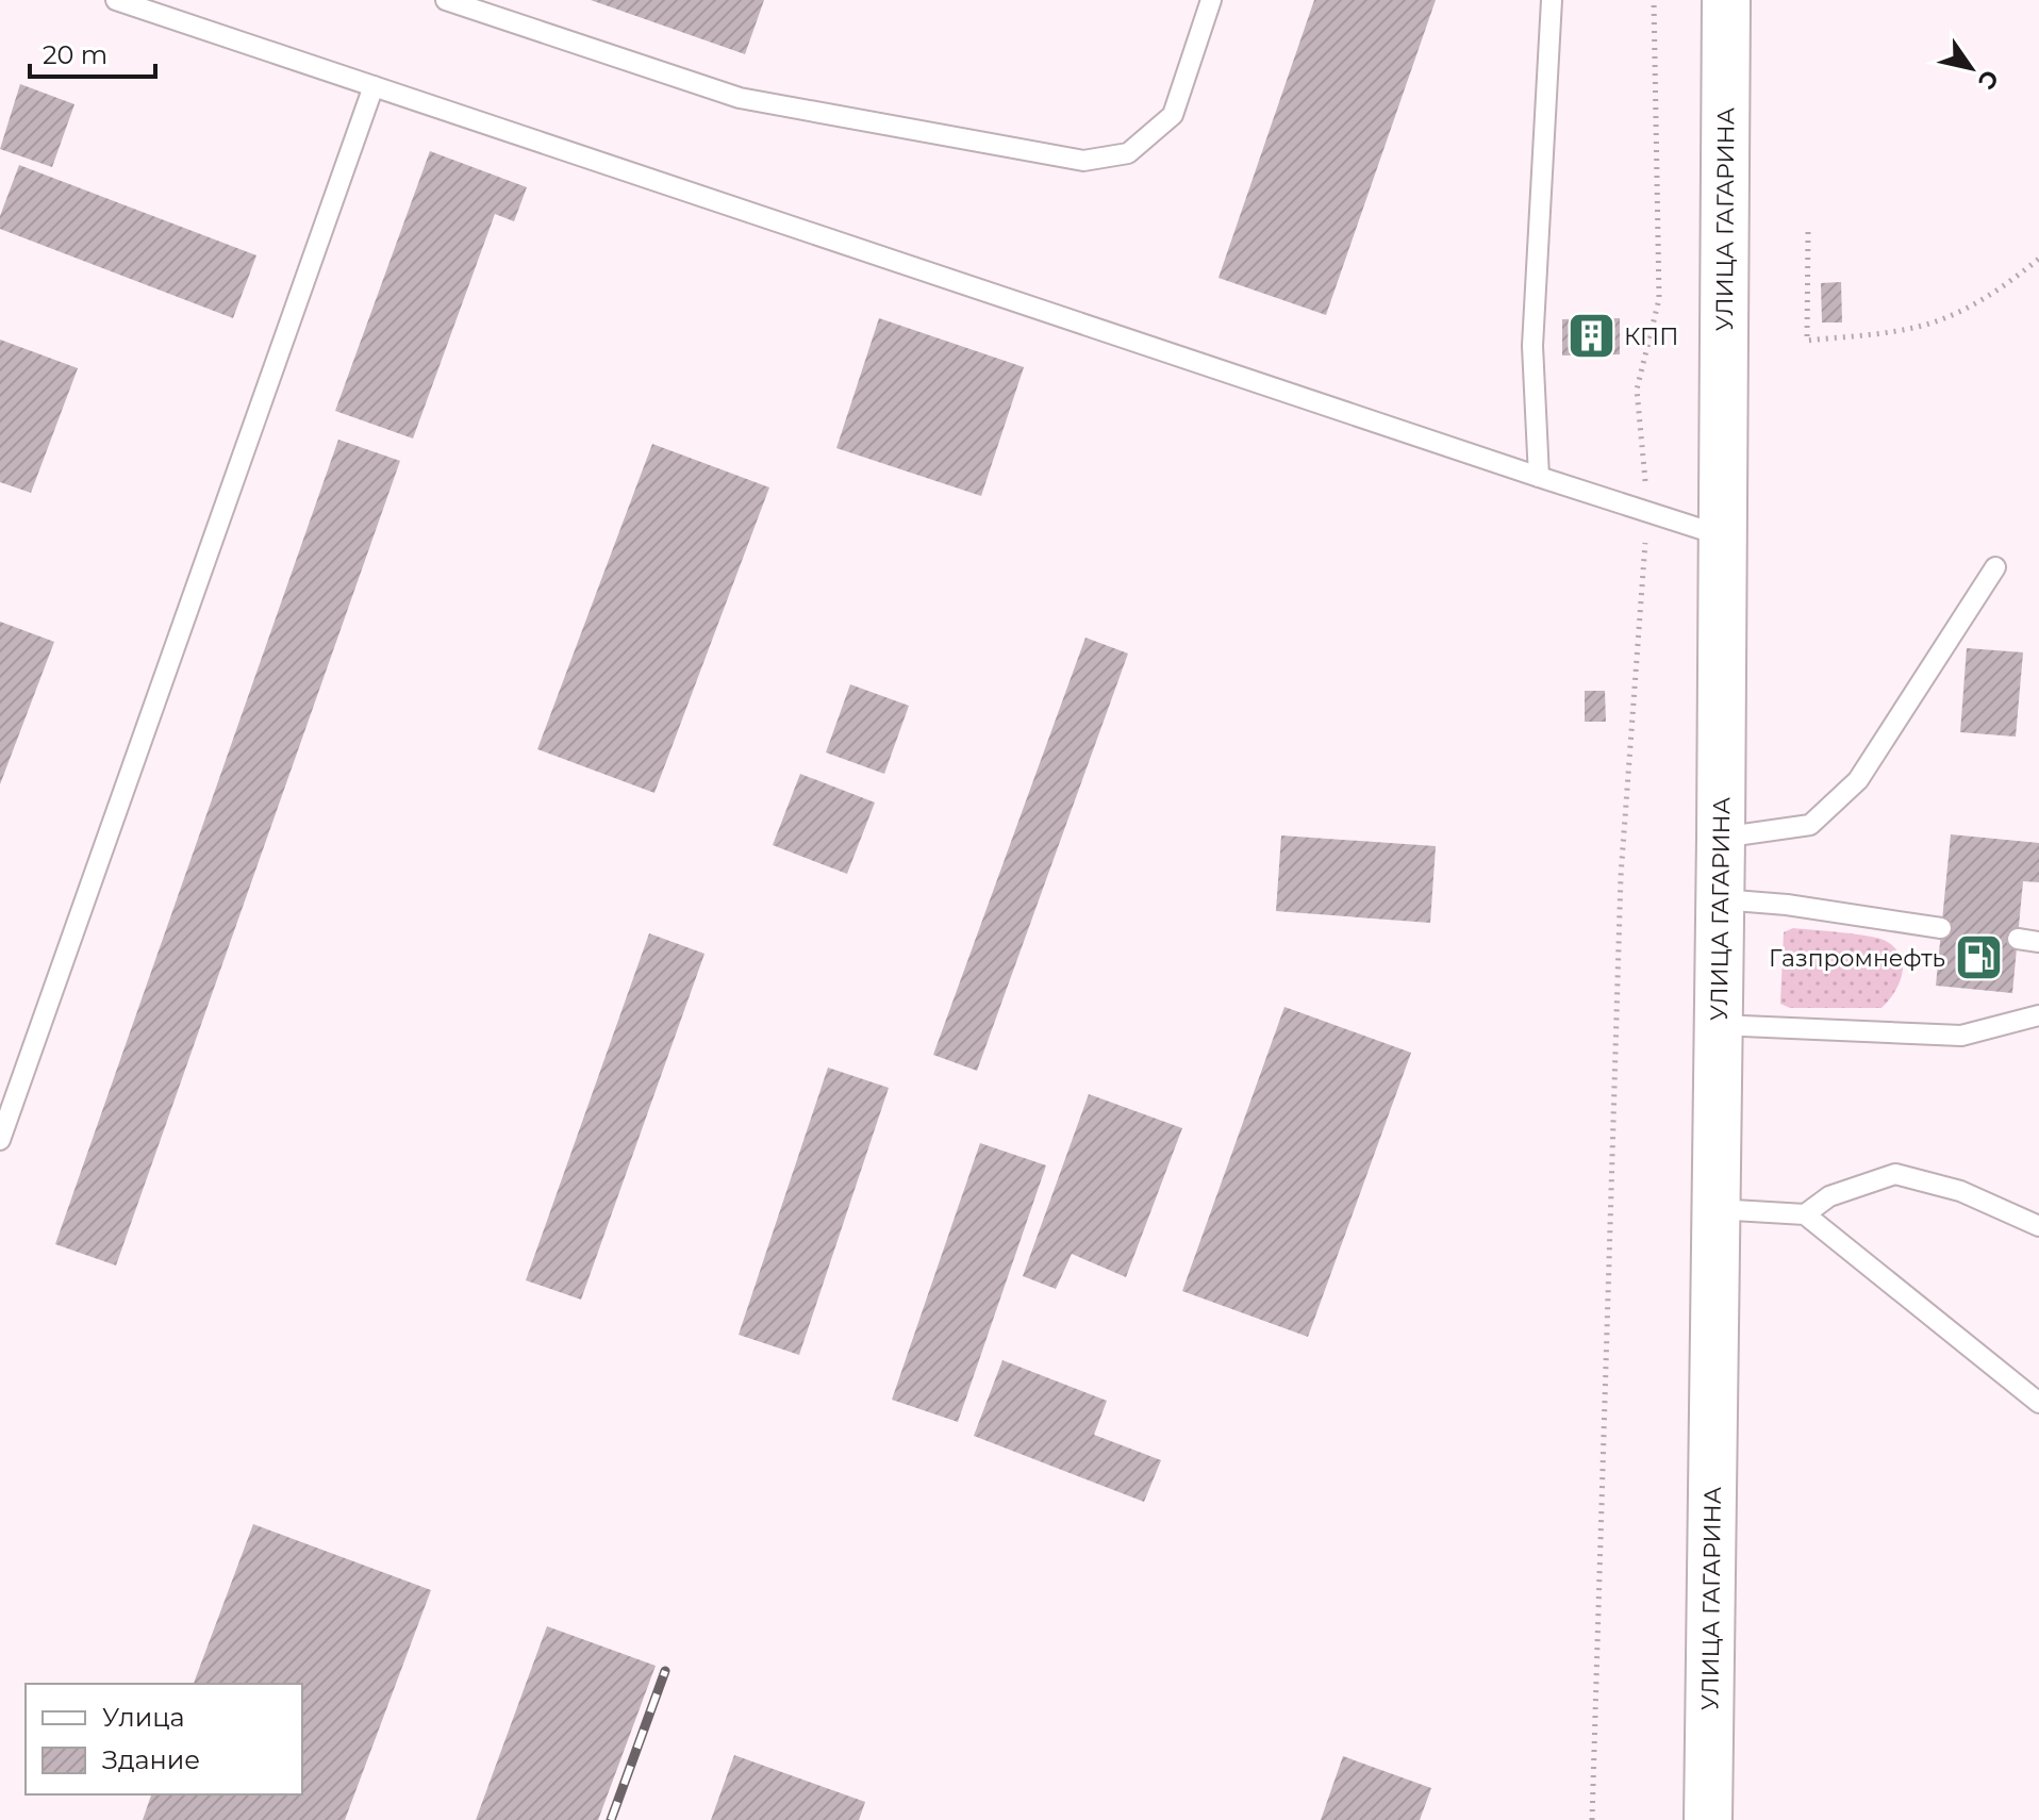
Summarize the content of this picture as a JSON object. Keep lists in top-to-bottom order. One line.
{"streets":{"main road":["УЛИЦА ГАГАРИНА"]},"places":{"building":["КПП"],"fuel station":["Газпромнефть"]},"legend":["Улица","Здание"],"scale_bar":"20 m","north":"bottom right"}
